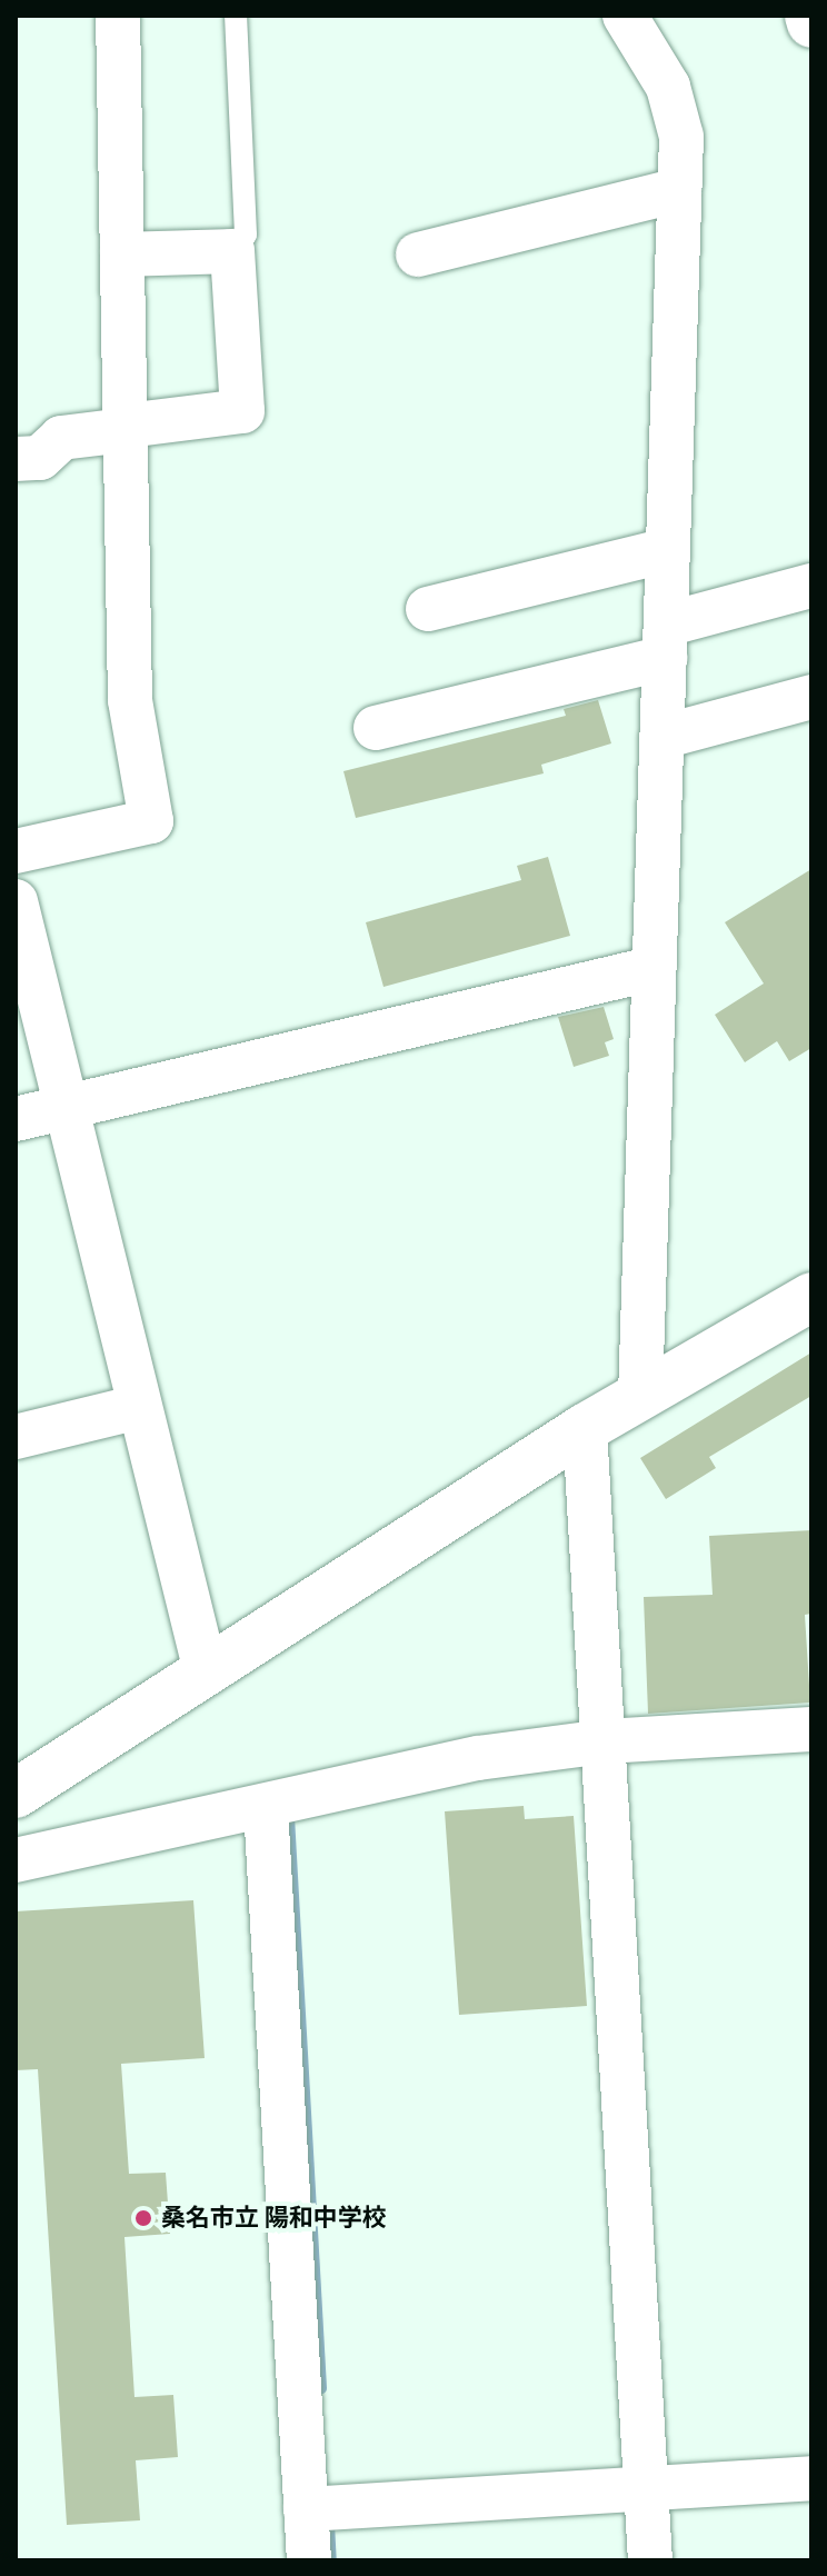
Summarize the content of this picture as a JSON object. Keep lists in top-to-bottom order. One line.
{"places":["桑名市立 陽和中学校"]}
